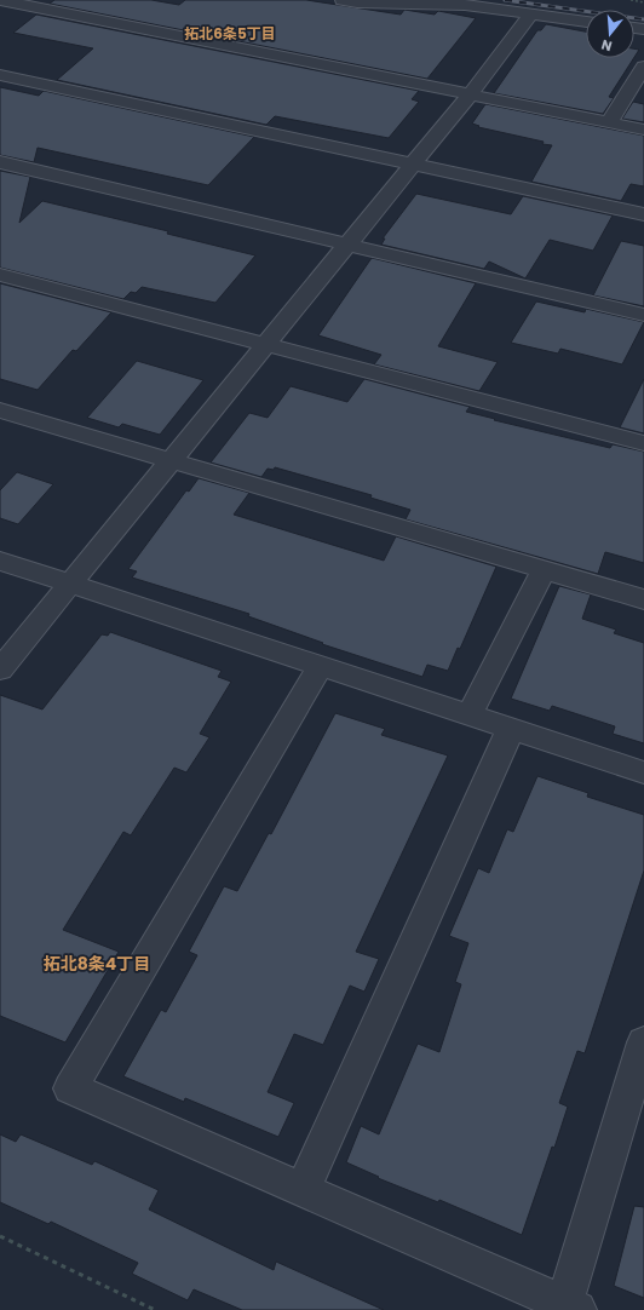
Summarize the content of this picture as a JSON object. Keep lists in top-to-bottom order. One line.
{"districts":["拓北6条5丁目","拓北8条4丁目"],"north":"bottom"}
